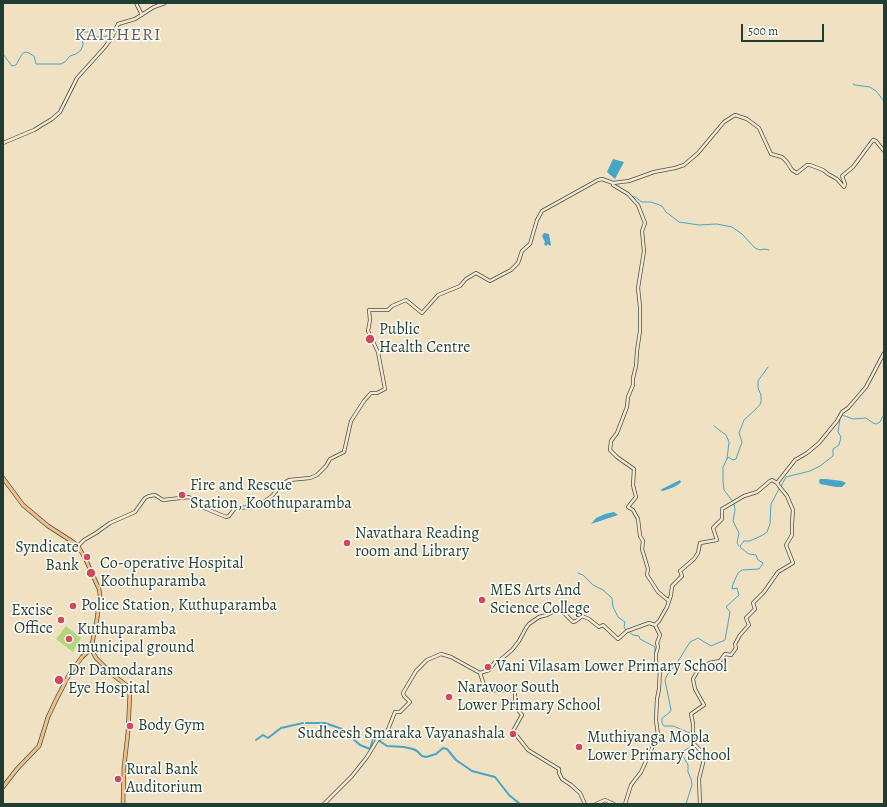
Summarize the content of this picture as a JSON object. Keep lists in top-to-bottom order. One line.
{"districts":["KAITHERI"],"places":["Public Health Centre","Fire and Rescue Station, Koothuparamba","Navathara Reading room and Library","Syndicate Bank","Co-operative Hospital Koothuparamba","MES Arts And Science College","Police Station, Kuthuparamba","Excise Office","Kuthuparamba municipal ground","Vani Vilasam Lower Primary School","Dr Damodarans Eye Hospital","Naravoor South Lower Primary School","Body Gym","Sudheesh Smaraka Vayanashala","Muthiyanga Mopla Lower Primary School","Rural Bank Auditorium"],"scale_bar":"500 m"}
